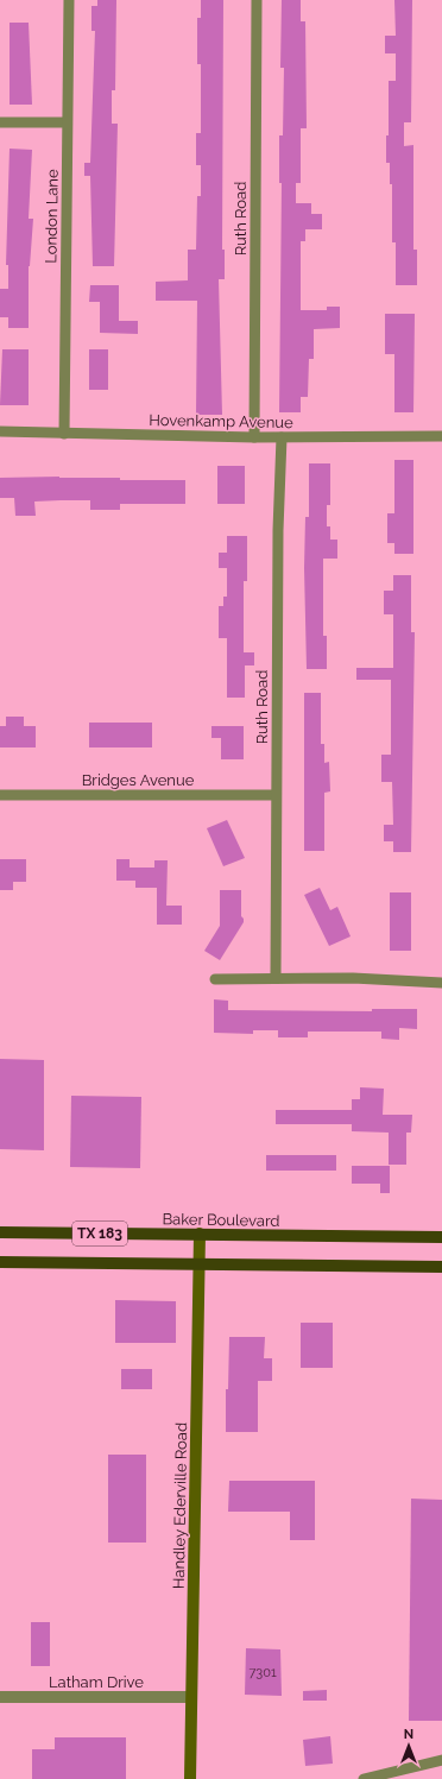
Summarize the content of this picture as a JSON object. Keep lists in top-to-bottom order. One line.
{"streets":{"main road":["Baker Boulevard","TX 183","Handley Ederville Road"],"street":["London Lane","Ruth Road","Hovenkamp Avenue","Bridges Avenue","Latham Drive"]},"crossings":[["London Lane","Hovenkamp Avenue"],["Ruth Road","Hovenkamp Avenue"],["Ruth Road","Bridges Avenue"],["Baker Boulevard","Handley Ederville Road"],["TX 183","Handley Ederville Road"],["Handley Ederville Road","Latham Drive"]],"house_numbers":["7301"],"north":"top"}
